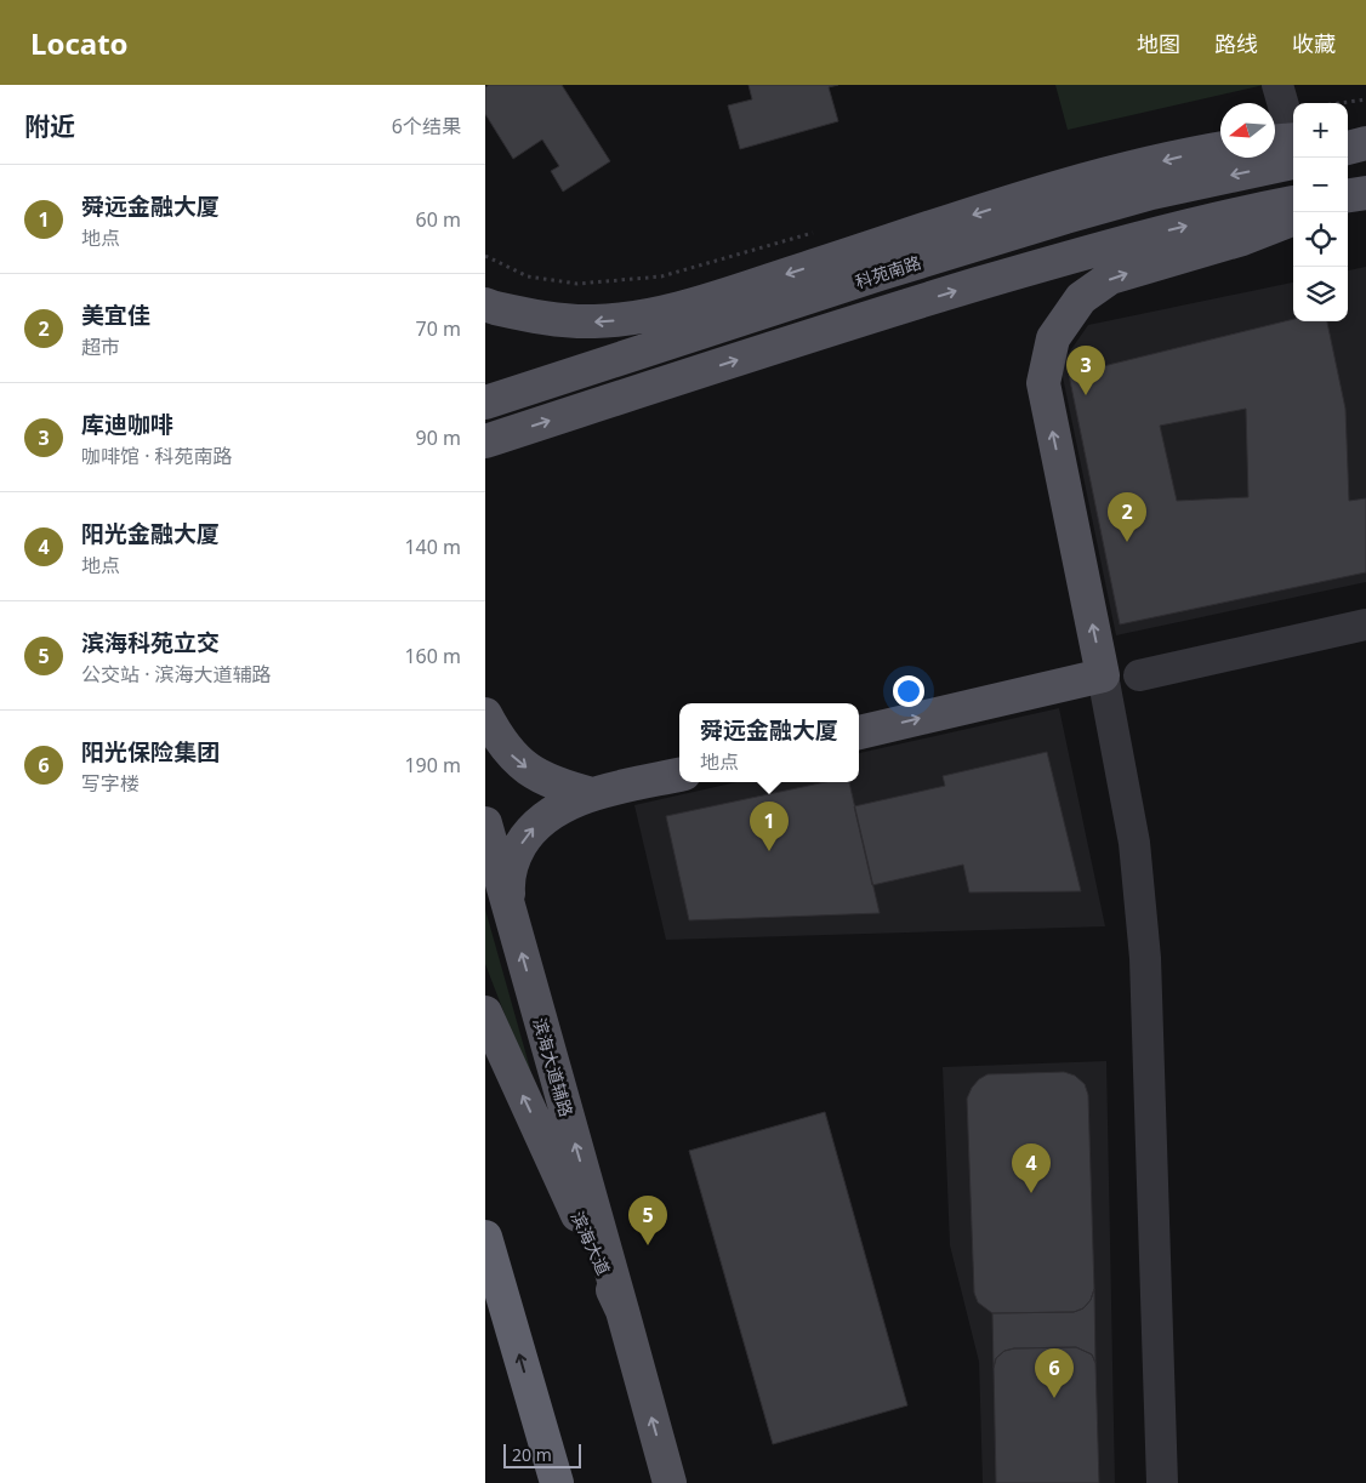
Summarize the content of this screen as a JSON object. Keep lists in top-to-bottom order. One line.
{"streets":{"main road":["科苑南路","滨海大道辅路","滨海大道"]},"crossings":[["滨海大道辅路","滨海大道"]],"one_way":["滨海大道辅路","滨海大道"],"scale_bar":"20 m","north":"left","page":{"header":"Locato","nav":["地图","路线","收藏"],"heading":["附近","6个结果"],"map_buttons":["+","−"],"list":[{"mark":"1","name":"舜远金融大厦","note":"地点","value":"60 m"},{"mark":"2","name":"美宜佳","note":"超市","value":"70 m"},{"mark":"3","name":"库迪咖啡","note":"咖啡馆 · 科苑南路","value":"90 m"},{"mark":"4","name":"阳光金融大厦","note":"地点","value":"140 m"},{"mark":"5","name":"滨海科苑立交","note":"公交站 · 滨海大道辅路","value":"160 m"},{"mark":"6","name":"阳光保险集团","note":"写字楼","value":"190 m"}],"pins":["3","2","1","4","5","6"],"popup":["舜远金融大厦","地点"],"scale":"20 m"}}
